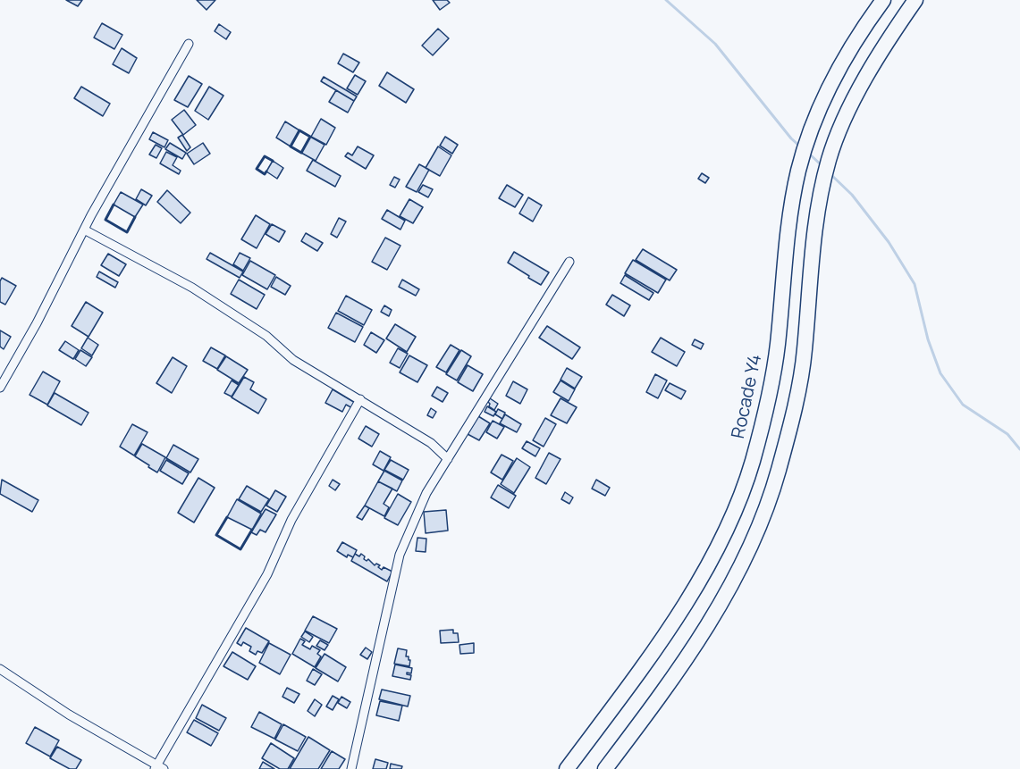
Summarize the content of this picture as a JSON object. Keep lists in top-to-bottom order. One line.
{"streets":{"highway":["Rocade Y4"]}}
